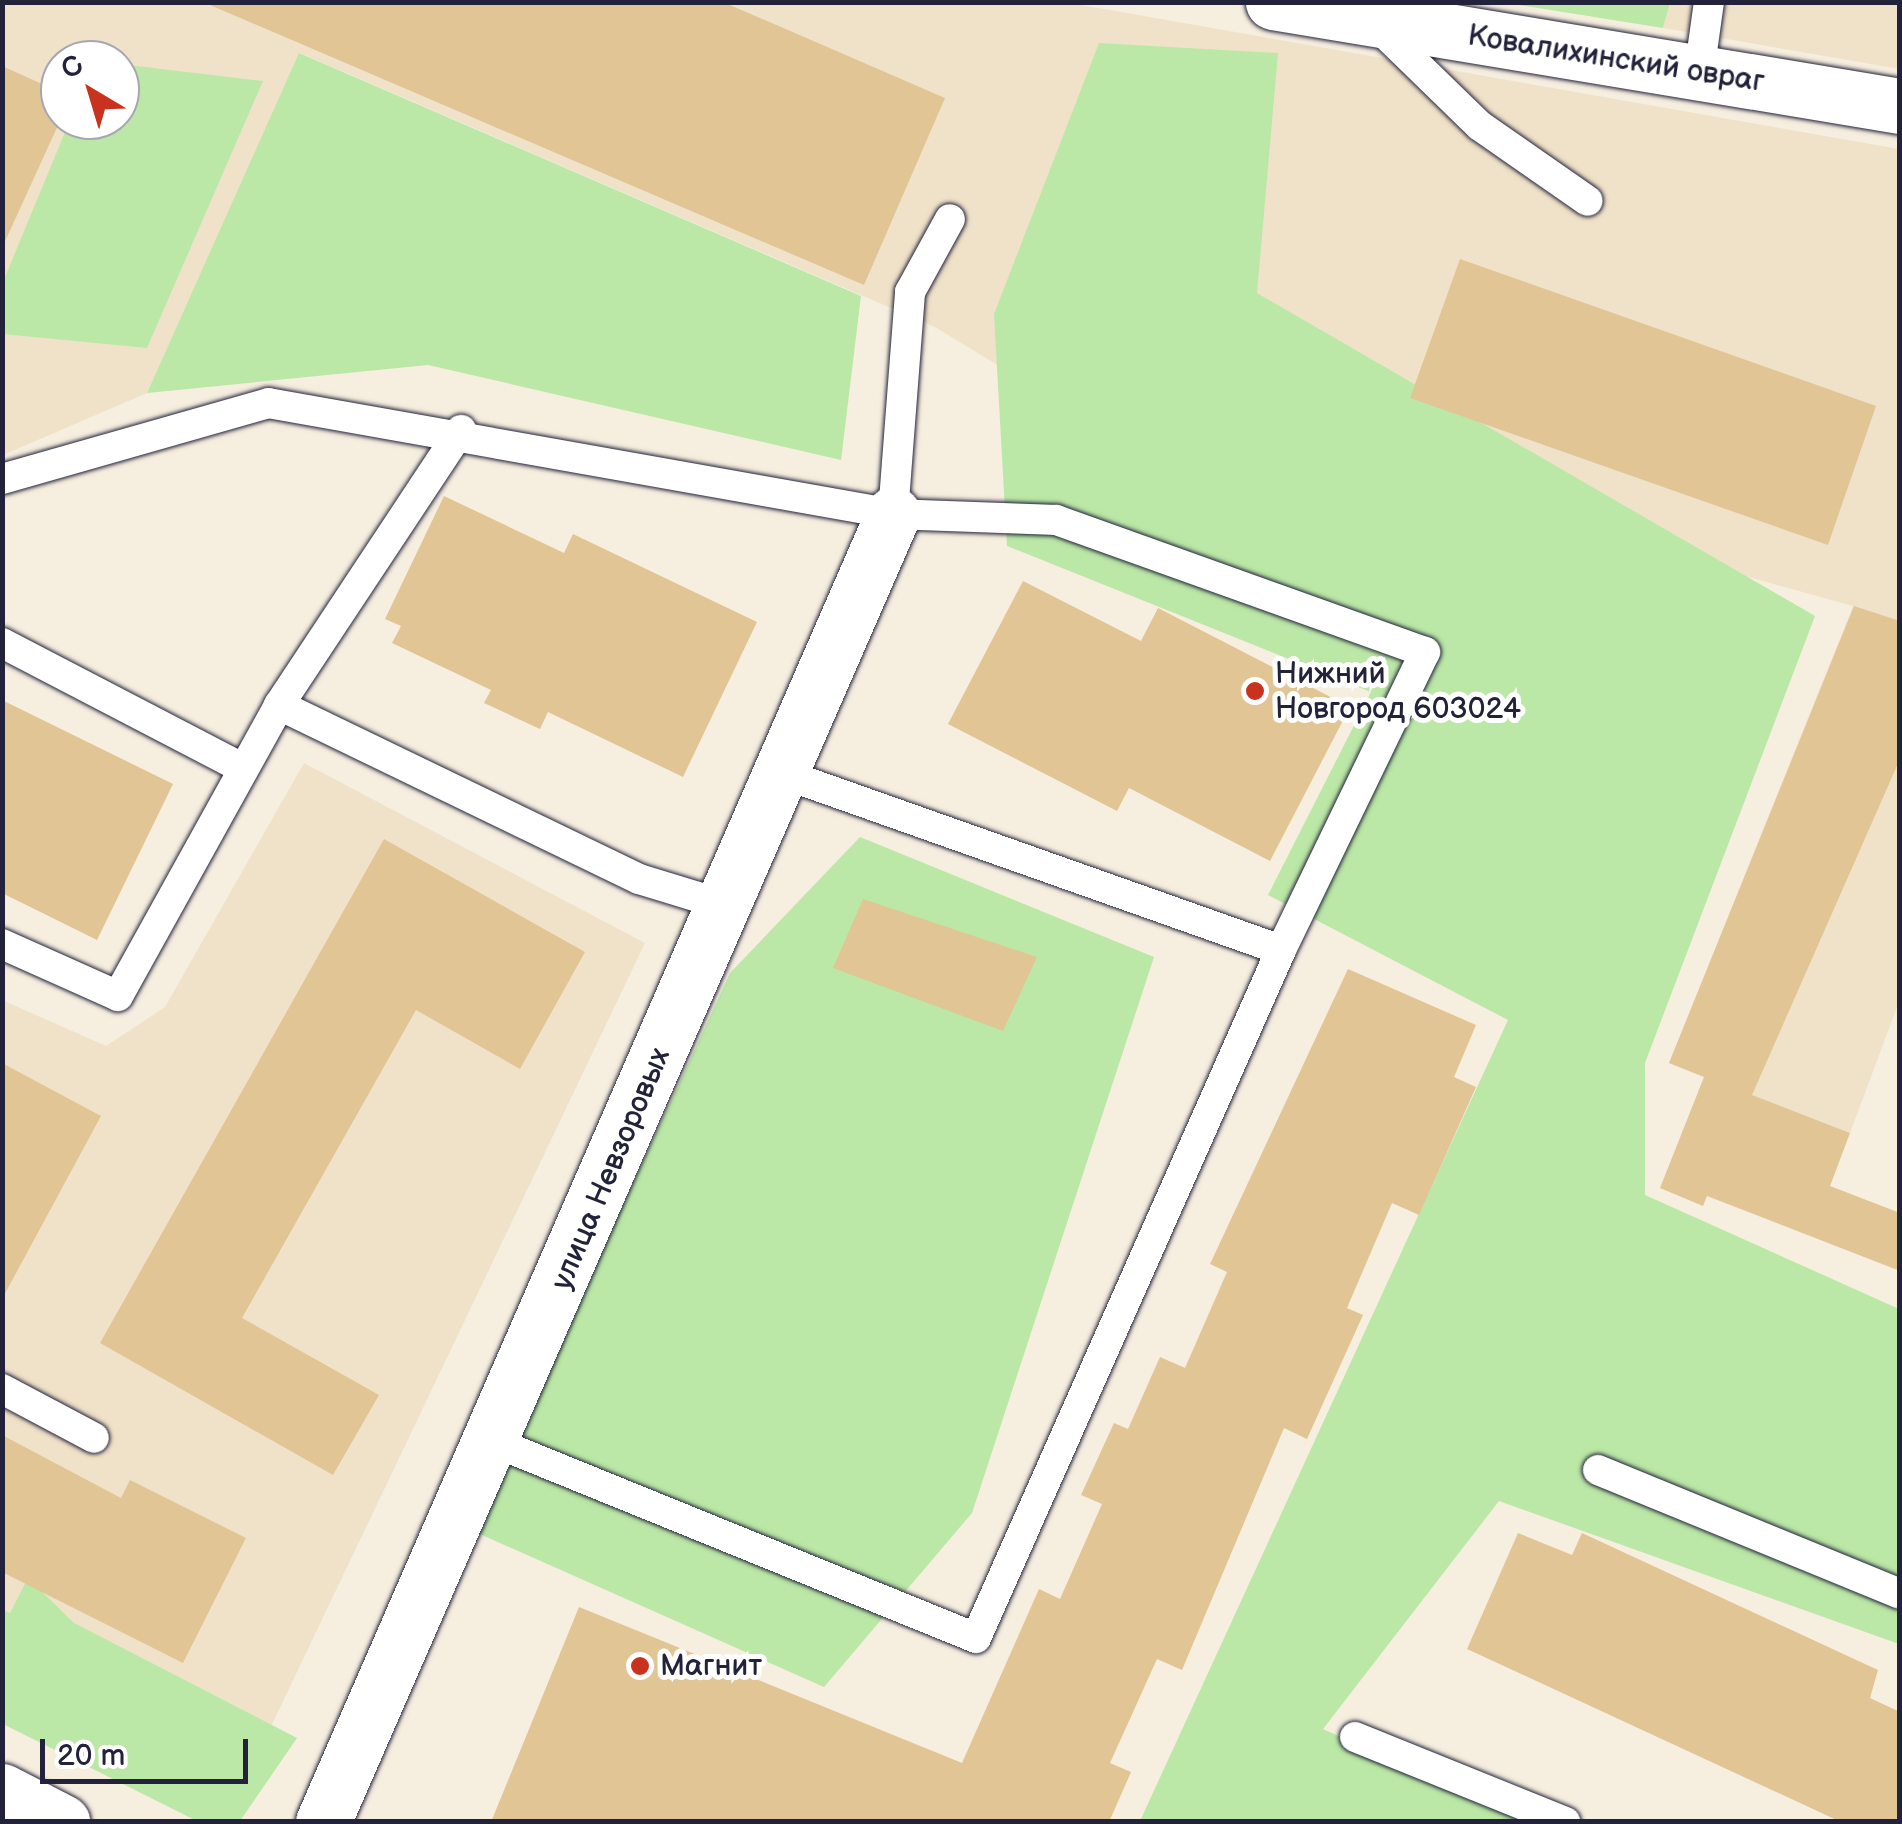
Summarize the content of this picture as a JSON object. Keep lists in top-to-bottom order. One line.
{"streets":{"street":["Ковалихинский овраг","улица Невзоровых"]},"places":["Нижний Новгород 603024","Магнит"],"scale_bar":"20 m","north":"top left"}
